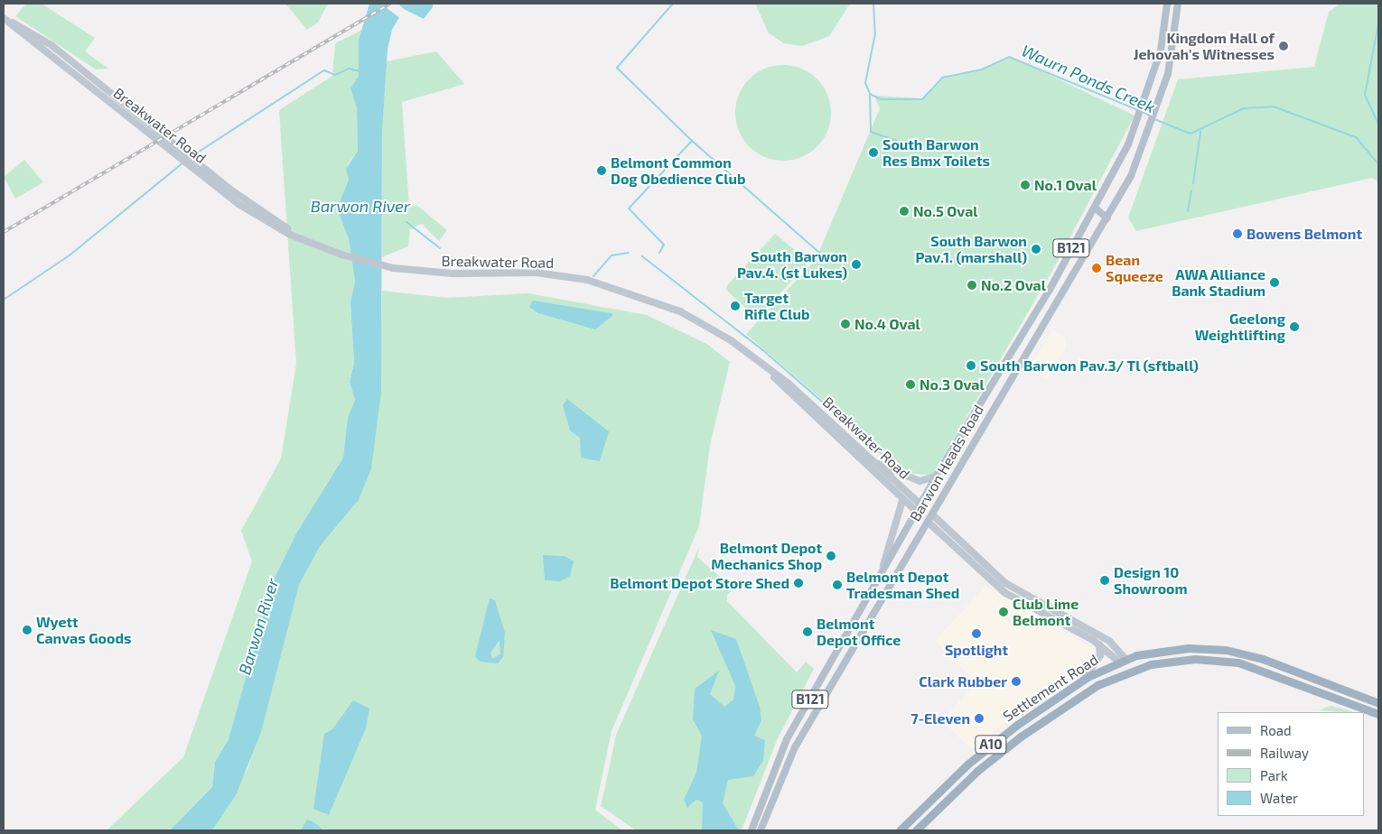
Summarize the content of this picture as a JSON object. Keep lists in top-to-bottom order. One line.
{"streets":{"highway":["Settlement Road","A10"],"main road":["Breakwater Road","B121","Barwon Heads Road"]},"crossings":[["Breakwater Road","B121"],["Breakwater Road","Barwon Heads Road"],["Breakwater Road","Settlement Road"],["B121","Barwon Heads Road"]],"water":["Waurn Ponds Creek","Barwon River"],"places":["Kingdom Hall of Jehovah's Witnesses","South Barwon Res Bmx Toilets","Belmont Common Dog Obedience Club","No.1 Oval","No.5 Oval","Bowens Belmont","South Barwon Pav.1. (marshall)","South Barwon Pav.4. (st Lukes)","Bean Squeeze","AWA Alliance Bank Stadium","No.2 Oval","Target Rifle Club","No.4 Oval","Geelong Weightlifting","South Barwon Pav.3/ Tl (sftball)","No.3 Oval","Belmont Depot Mechanics Shop","Design 10 Showroom","Belmont Depot Store Shed","Belmont Depot Tradesman Shed","Club Lime Belmont","Wyett Canvas Goods","Belmont Depot Office","Spotlight","Clark Rubber","7-Eleven"],"legend":["Road","Railway","Park","Water"]}
